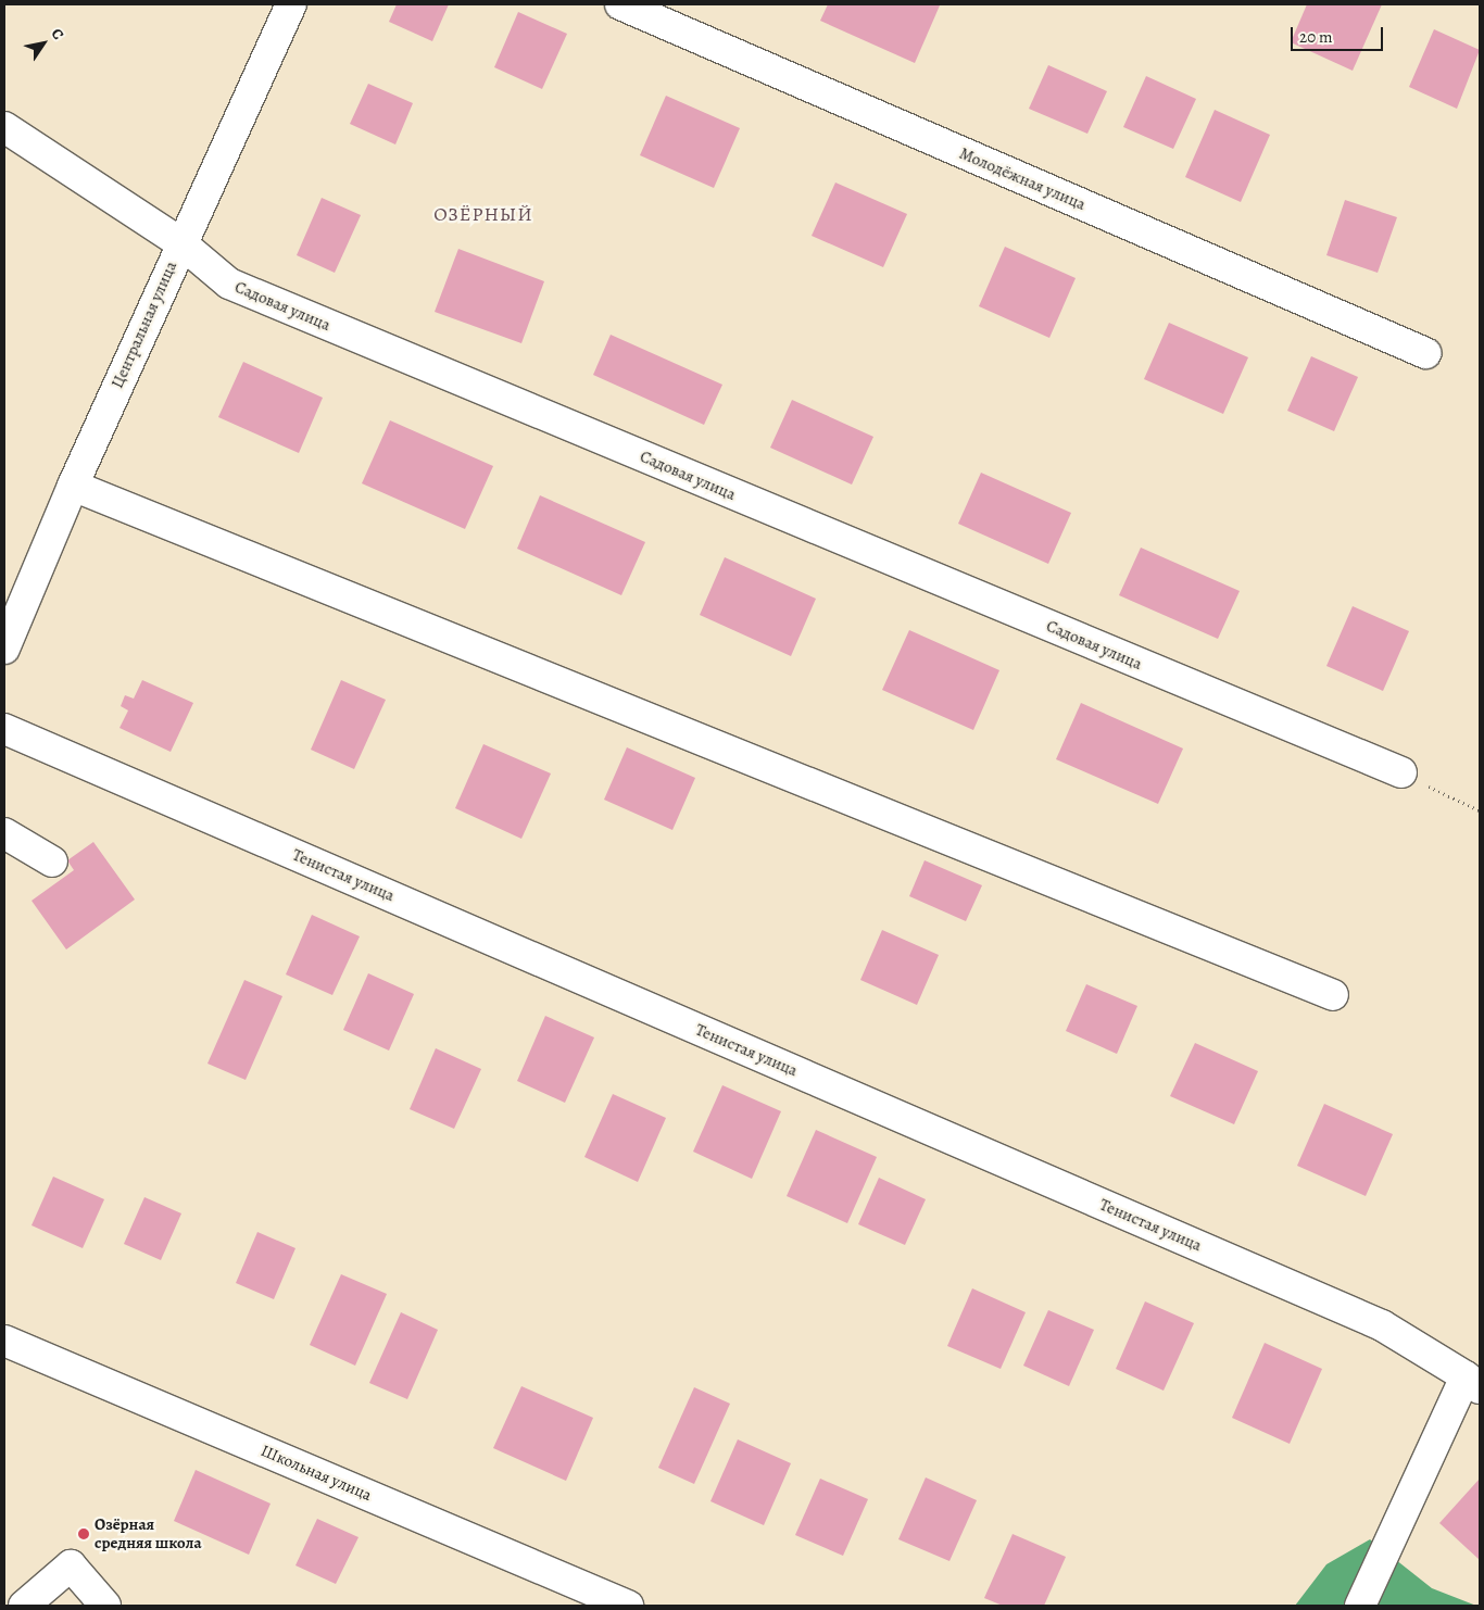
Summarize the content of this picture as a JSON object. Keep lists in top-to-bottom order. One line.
{"streets":{"street":["Молодёжная улица","Садовая улица","Центральная улица","Тенистая улица","Школьная улица"]},"crossings":[["Садовая улица","Центральная улица"]],"districts":["ОЗЁРНЫЙ"],"places":["Озёрная средняя школа"],"scale_bar":"20 m","north":"top right"}
